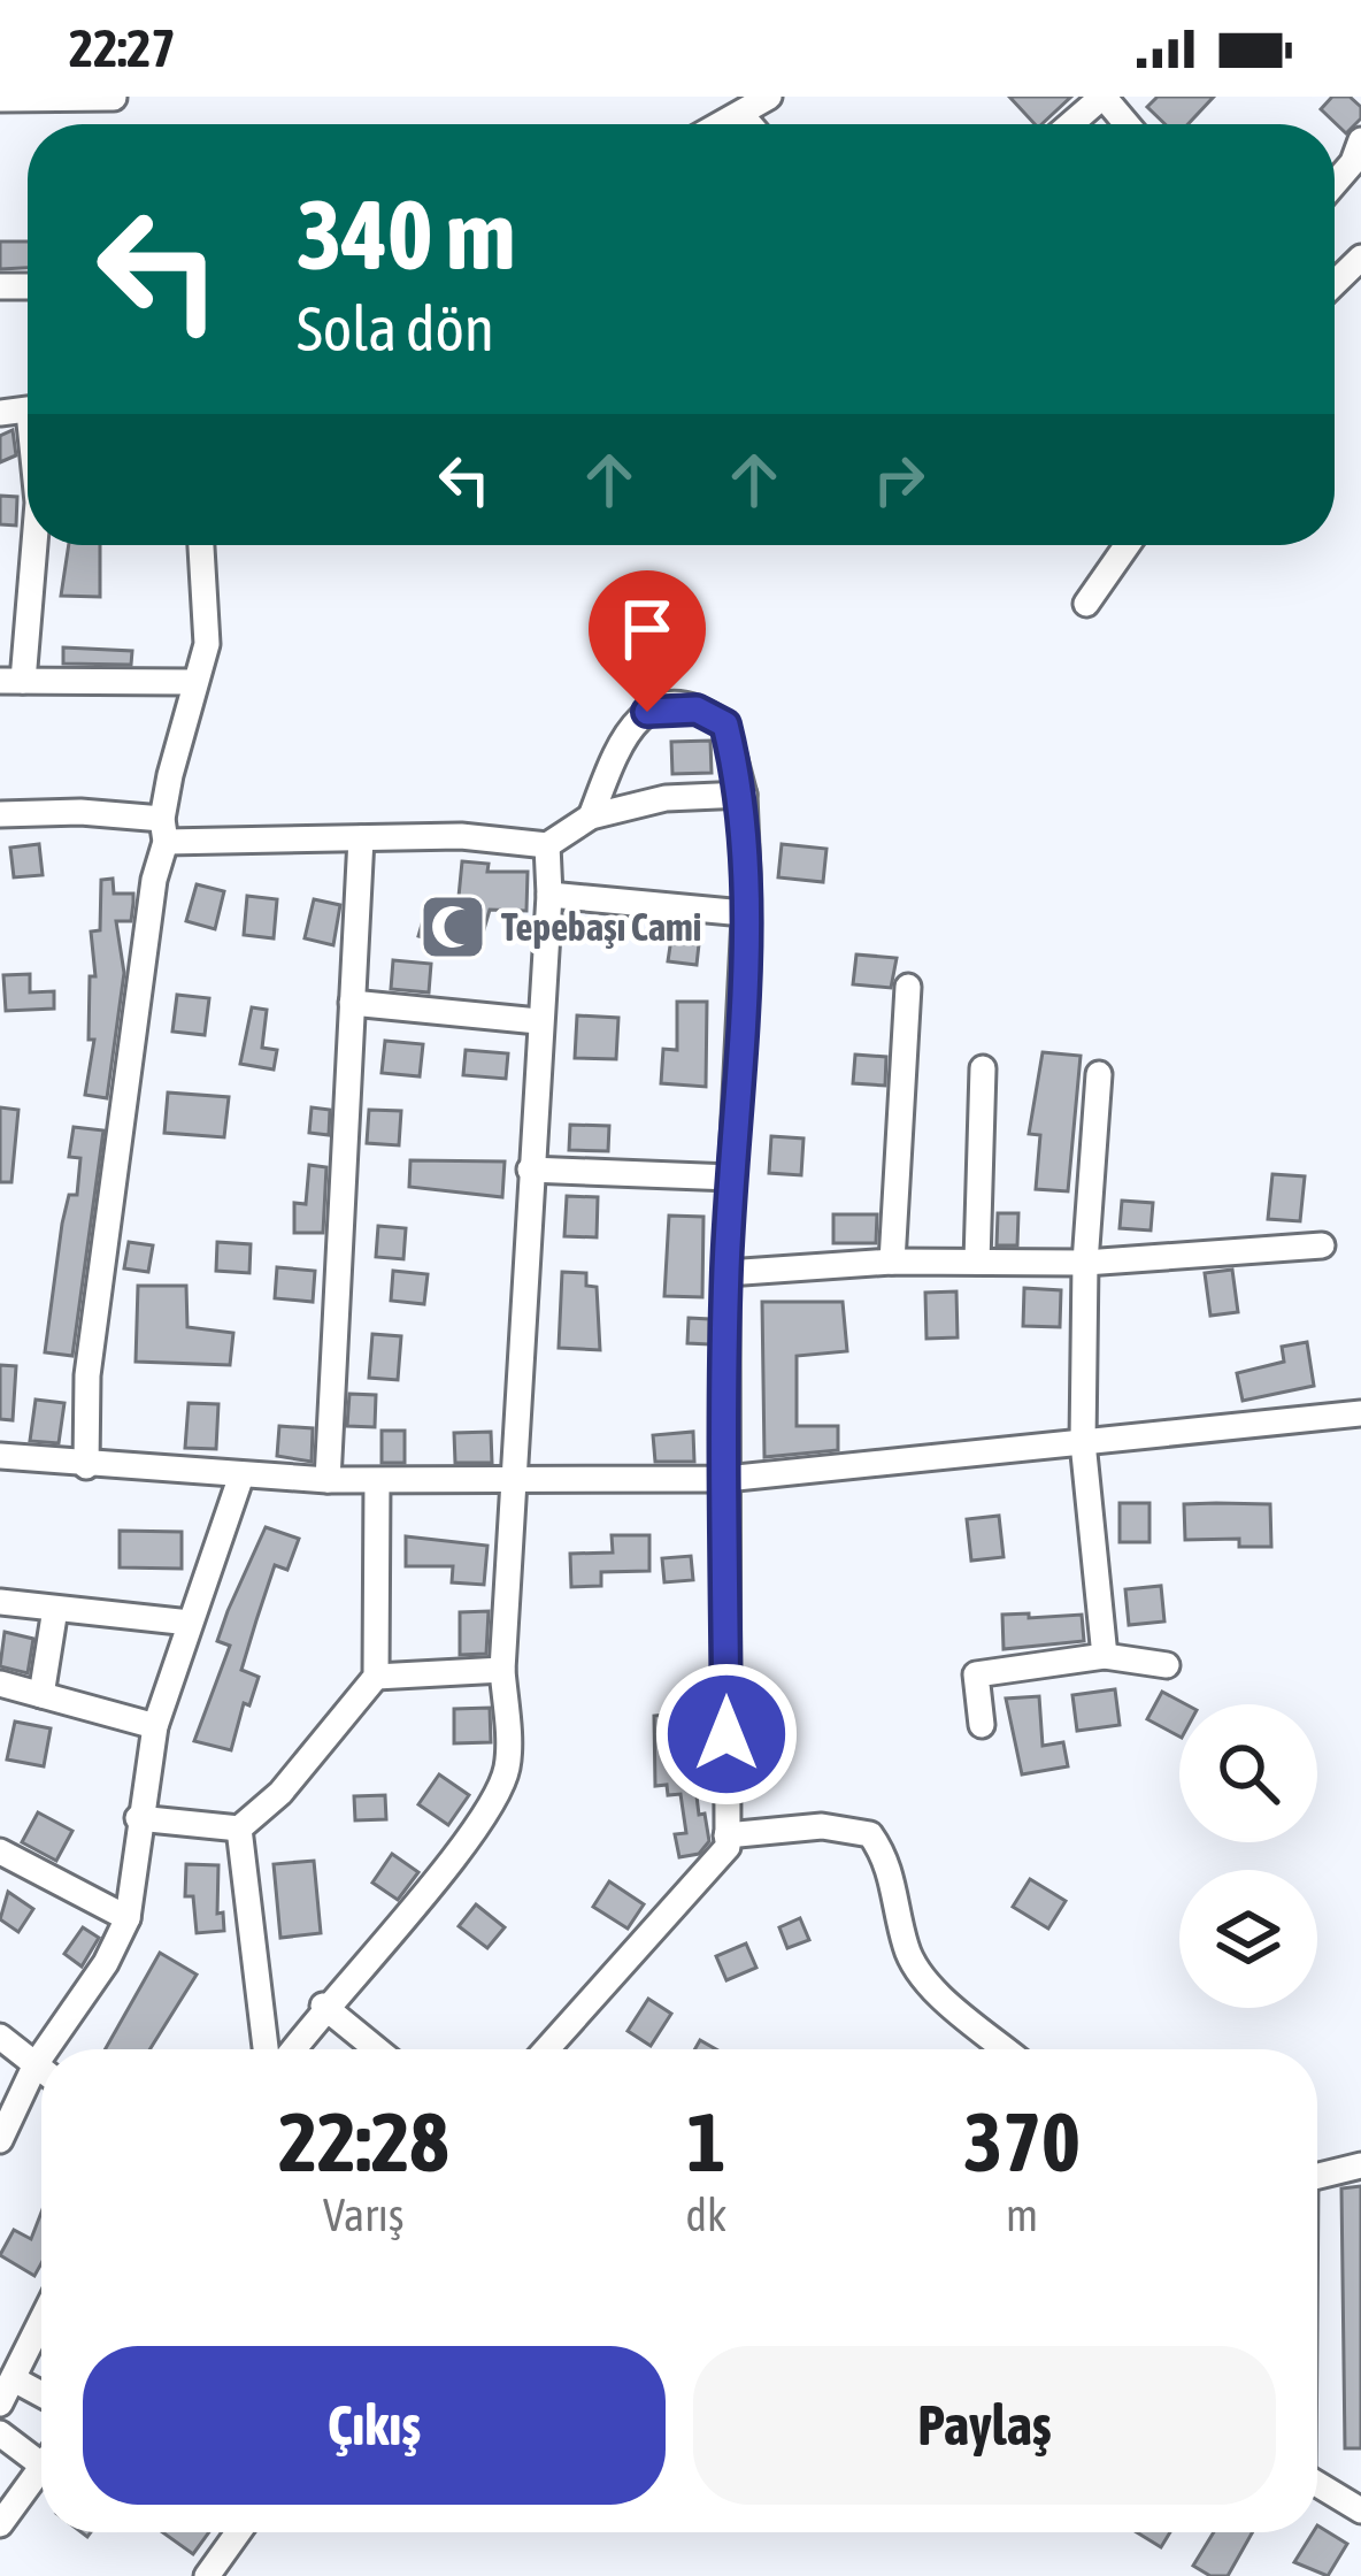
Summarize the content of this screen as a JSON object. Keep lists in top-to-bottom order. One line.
{"places":{"mosque":["Tepebaşı Cami"]},"page":{"status":"22:27","turn":["340 m","Sola dön"],"eta":["22:28","Varış","1","dk","370","m"],"buttons":["Çıkış","Paylaş"]}}
